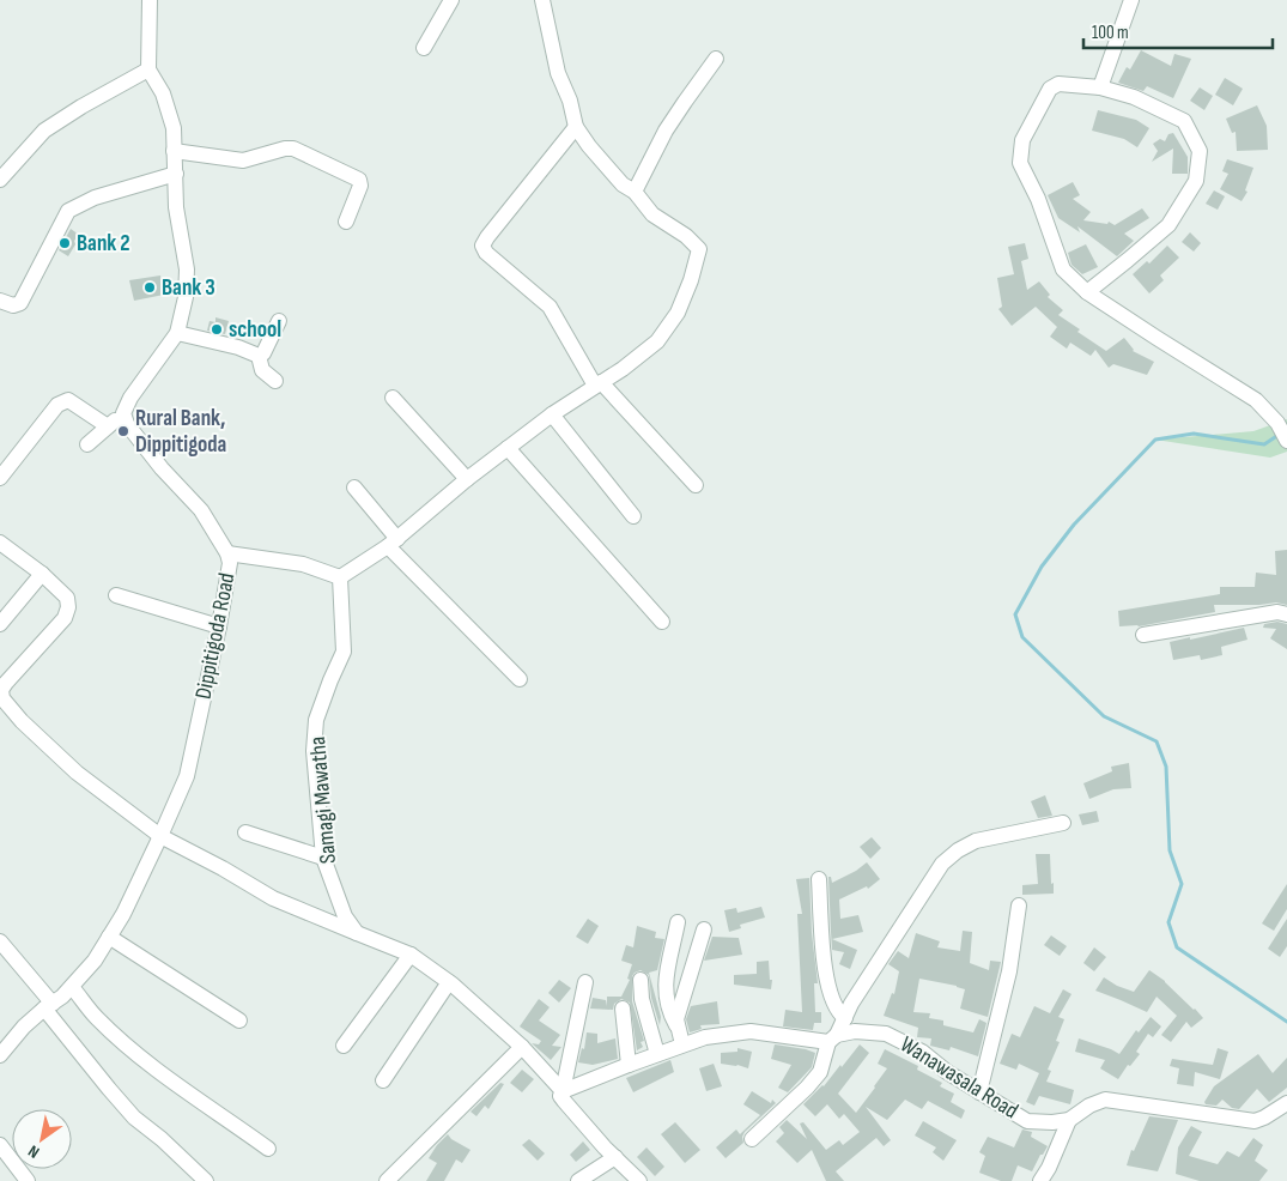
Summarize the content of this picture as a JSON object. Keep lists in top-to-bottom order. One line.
{"streets":{"street":["Dippitigoda Road","Samagi Mawatha","Wanawasala Road"]},"places":["Bank 2","Bank 3","school","Rural Bank, Dippitigoda"],"scale_bar":"100 m","north":"bottom left"}
